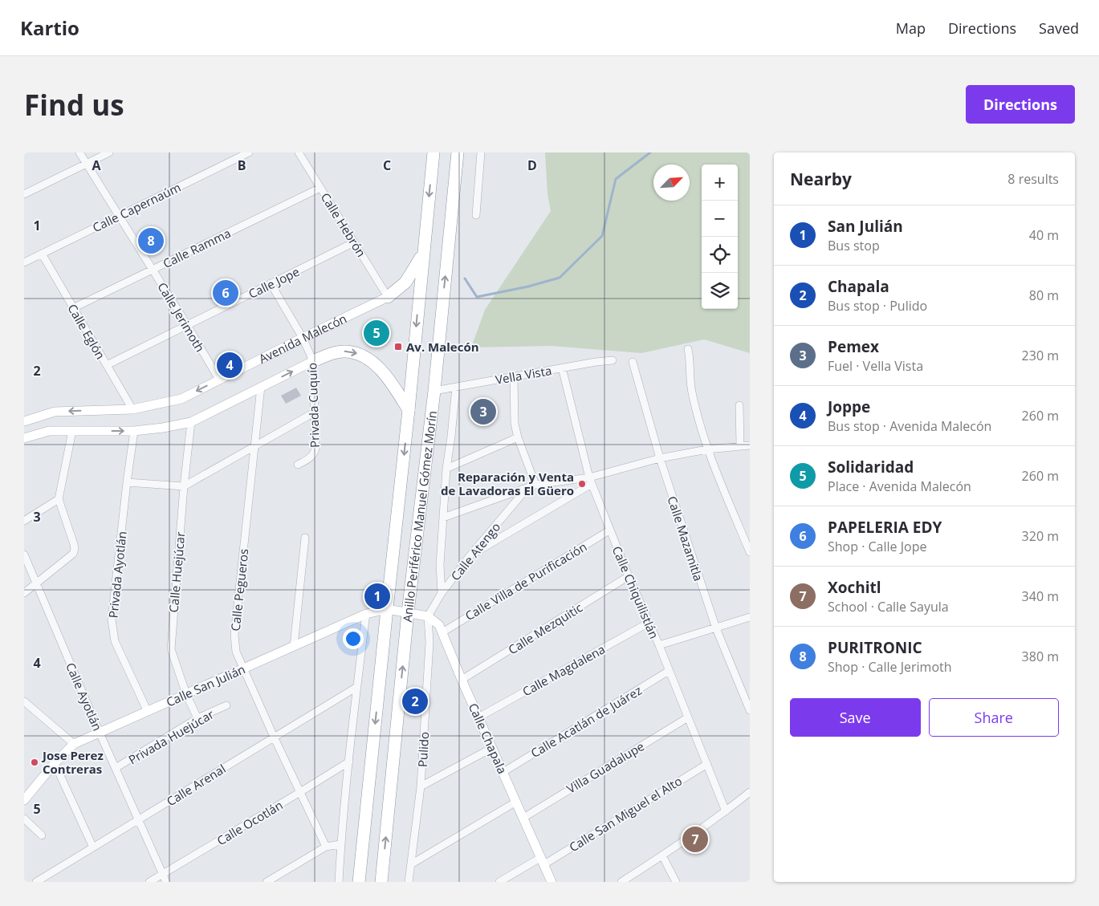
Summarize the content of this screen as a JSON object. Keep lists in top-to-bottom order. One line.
{"streets":{"highway":["Avenida Malecón","Anillo Periférico Manuel Gómez Morín"],"street":["Calle Capernaúm","Calle Hebrón","Calle Ramma","Calle Jope","Calle Jerimoth","Calle Eglón","Vella Vista","Privada Cuquío","Calle Mazamitla","Calle Atengo","Calle Huejúcar","Privada Ayotlán","Calle Villa de Purificación","Calle Pegueros","Calle Chiquilistlán","Calle Mezquitic","Calle Magdalena","Calle San Julián","Calle Ayotlán","Calle Acatlán de Juárez","Privada Huejúcar","Calle Chapala","Pulido","Villa Guadalupe","Calle Arenal","Calle San Miguel el Alto","Calle Ocotlán"]},"crossings":[["Calle Capernaúm","Calle Jerimoth"],["Calle Capernaúm","Calle Eglón"],["Calle Hebrón","Calle Ramma"],["Calle Hebrón","Calle Jope"],["Calle Hebrón","Avenida Malecón"],["Calle Ramma","Calle Jerimoth"],["Calle Ramma","Calle Eglón"],["Calle Jope","Calle Jerimoth"],["Calle Jope","Calle Eglón"],["Calle Jope","Privada Cuquío"],["Calle Jerimoth","Avenida Malecón"],["Calle Eglón","Avenida Malecón"],["Avenida Malecón","Privada Cuquío"],["Avenida Malecón","Anillo Periférico Manuel Gómez Morín"],["Avenida Malecón","Calle Huejúcar"],["Avenida Malecón","Privada Ayotlán"],["Avenida Malecón","Calle Pegueros"],["Vella Vista","Anillo Periférico Manuel Gómez Morín"],["Vella Vista","Calle Chiquilistlán"],["Anillo Periférico Manuel Gómez Morín","Calle San Julián"],["Calle Atengo","Calle Chapala"],["Calle Atengo","Pulido"],["Calle Huejúcar","Calle San Julián"],["Calle Huejúcar","Privada Huejúcar"],["Privada Ayotlán","Calle San Julián"],["Calle Villa de Purificación","Calle Chiquilistlán"],["Calle Villa de Purificación","Calle Chapala"],["Calle Pegueros","Calle San Julián"],["Calle Pegueros","Calle Arenal"],["Calle Pegueros","Calle Ocotlán"],["Calle Chiquilistlán","Calle Mezquitic"],["Calle Chiquilistlán","Calle Magdalena"],["Calle Chiquilistlán","Calle Acatlán de Juárez"],["Calle Chiquilistlán","Villa Guadalupe"],["Calle Chiquilistlán","Calle San Miguel el Alto"],["Calle Mezquitic","Calle Chapala"],["Calle Magdalena","Calle Chapala"],["Calle San Julián","Calle Ayotlán"],["Calle Ayotlán","Privada Huejúcar"],["Calle Ayotlán","Calle Arenal"],["Calle Ayotlán","Calle Ocotlán"],["Calle Acatlán de Juárez","Calle Chapala"],["Calle Chapala","Pulido"],["Calle Chapala","Villa Guadalupe"],["Calle Chapala","Calle San Miguel el Alto"]],"places":{"transit":["Av. Malecón"],"other":["Reparación y Venta de Lavadoras El Güero","Jose Perez Contreras"]},"north":"top right","page":{"header":"Kartio","nav":["Map","Directions","Saved"],"buttons":["Directions",["Save","Share"]],"title":"Find us","heading":["Nearby","8 results"],"map_buttons":["+","−"],"list":[{"mark":"1","name":"San Julián","note":"Bus stop","value":"40 m"},{"mark":"2","name":"Chapala","note":"Bus stop · Pulido","value":"80 m"},{"mark":"3","name":"Pemex","note":"Fuel · Vella Vista","value":"230 m"},{"mark":"4","name":"Joppe","note":"Bus stop · Avenida Malecón","value":"260 m"},{"mark":"5","name":"Solidaridad","note":"Place · Avenida Malecón","value":"260 m"},{"mark":"6","name":"PAPELERIA EDY","note":"Shop · Calle Jope","value":"320 m"},{"mark":"7","name":"Xochitl","note":"School · Calle Sayula","value":"340 m"},{"mark":"8","name":"PURITRONIC","note":"Shop · Calle Jerimoth","value":"380 m"}],"pins":["8","6","5","4","3","1","2","7"]},"grid":{"columns":["A","B","C","D"],"rows":["1","2","3","4","5"]}}
